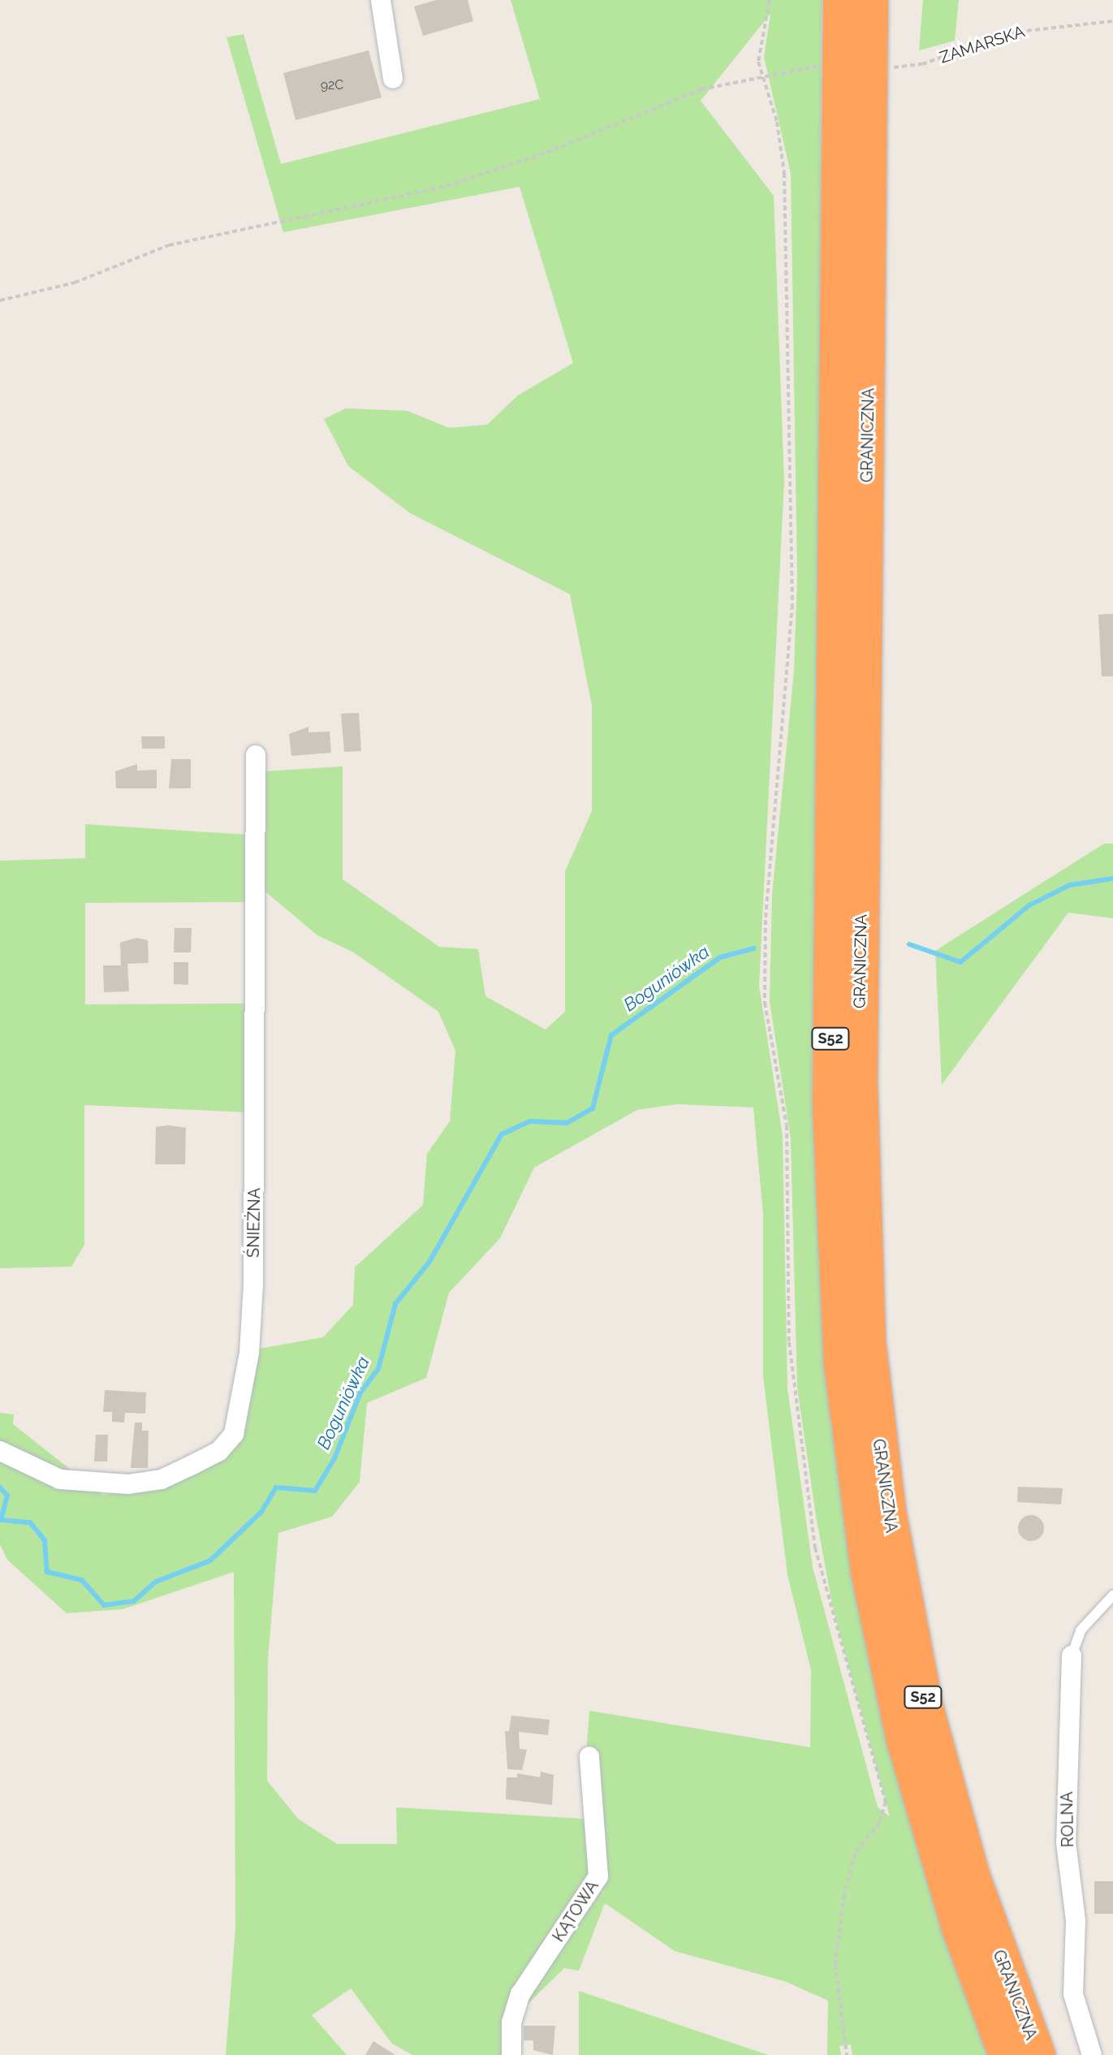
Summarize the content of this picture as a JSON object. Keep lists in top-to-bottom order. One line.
{"streets":{"highway":["GRANICZNA","S52"],"street":["ŚNIEŻNA","ROLNA","KĄTOWA"],"path":["ZAMARSKA"]},"water":["Boguniówka"],"house_numbers":["92C"]}
